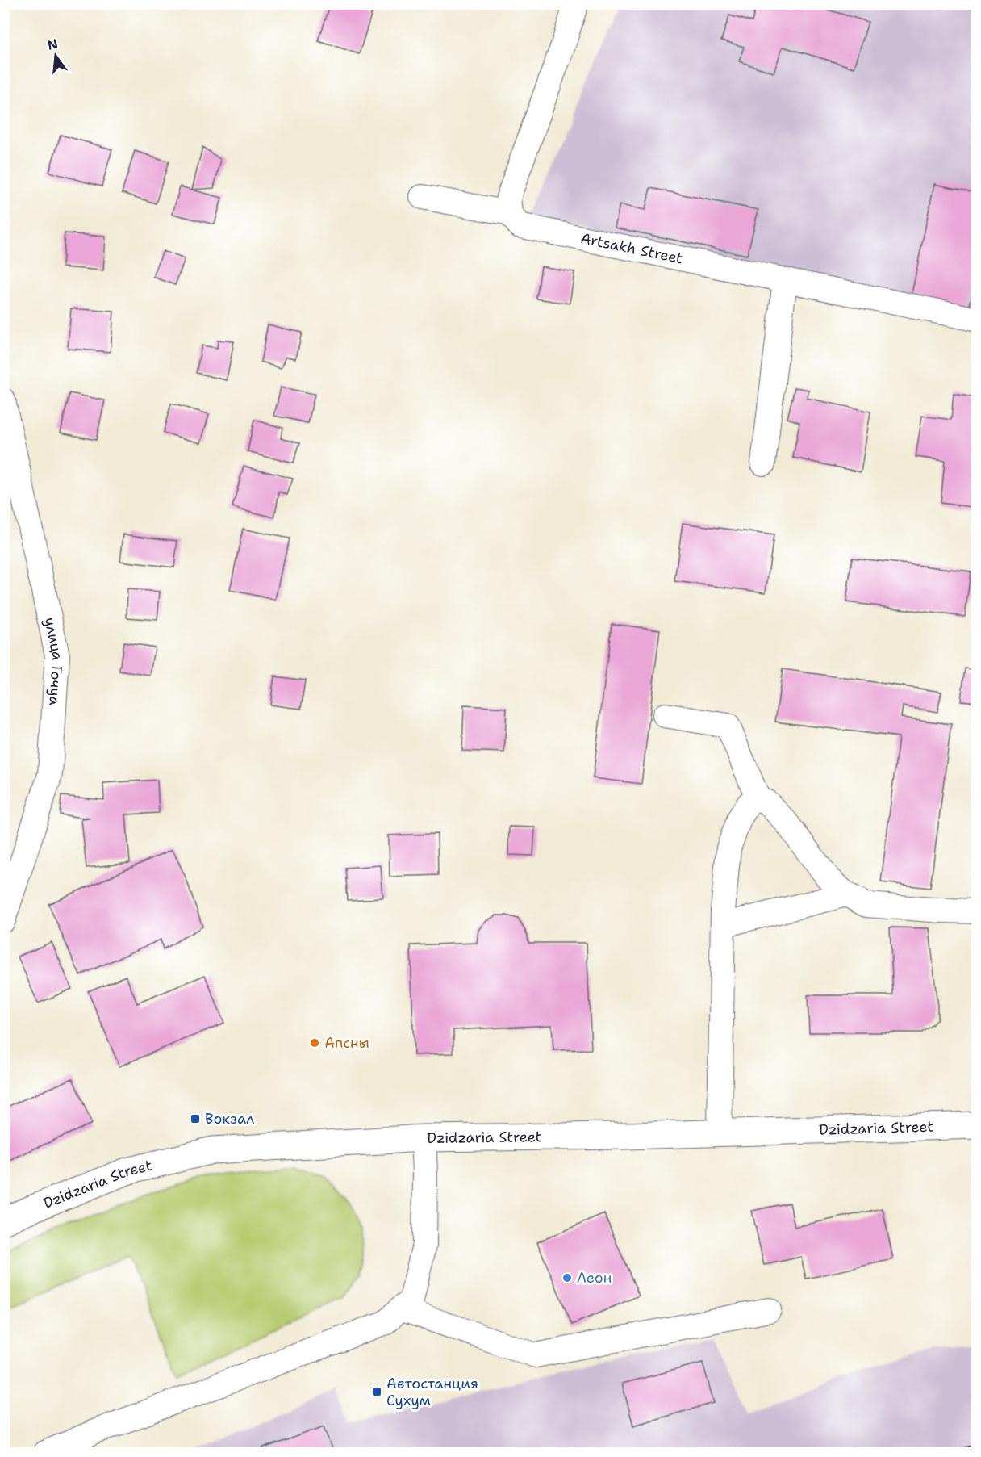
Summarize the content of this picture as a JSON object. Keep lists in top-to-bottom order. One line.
{"streets":{"highway":["Dzidzaria Street"],"street":["Artsakh Street","улица Гочуа"]},"places":{"other":["Апсны","Леон"],"transit":["Вокзал","Автостанция Сухум"]},"north":"top"}
